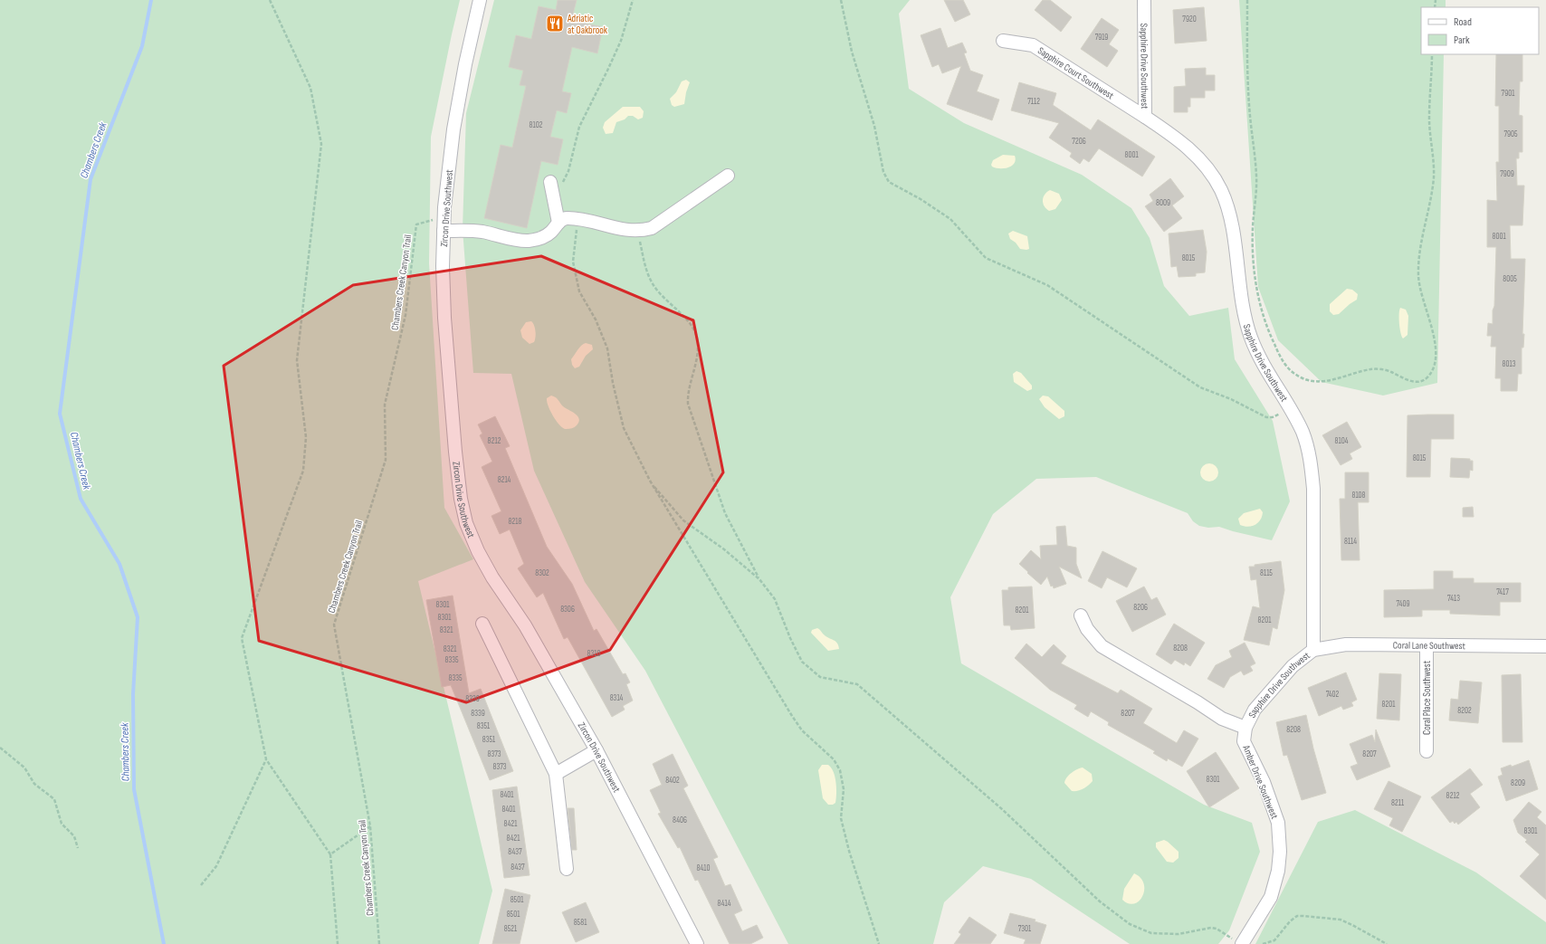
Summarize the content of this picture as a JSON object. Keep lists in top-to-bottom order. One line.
{"streets":{"street":["Sapphire Drive Southwest","Sapphire Court Southwest","Zircon Drive Southwest","Coral Lane Southwest","Coral Place Southwest","Amber Drive Southwest"],"path":["Chambers Creek Canyon Trail"]},"crossings":[["Sapphire Drive Southwest","Sapphire Court Southwest"],["Sapphire Drive Southwest","Coral Lane Southwest"],["Sapphire Drive Southwest","Amber Drive Southwest"],["Zircon Drive Southwest","Chambers Creek Canyon Trail"],["Coral Lane Southwest","Coral Place Southwest"]],"water":["Chambers Creek"],"places":{"restaurant":["Adriatic at Oakbrook"]},"house_numbers":["7920","7919","7901","7112","8102","7905","7206","8001","7909","8009","8001","8015","8005","8013","8212","8104","8015","8214","8108","8218","8114","8302","8115","7417","7413","7409","8301","8206","8306","8201","8301","8201","8321","8208","8321","8310","8335","8335","7402","8314","8339","8201","8202","8339","8207","8351","8208","8351","8373","8207","8373","8301","8402","8209","8401","8212","8211","8401","8406","8421","8301","8421","8437","8437","8410","8501","8414","8501","8581","8521","7301"],"legend":["Road","Park"]}
